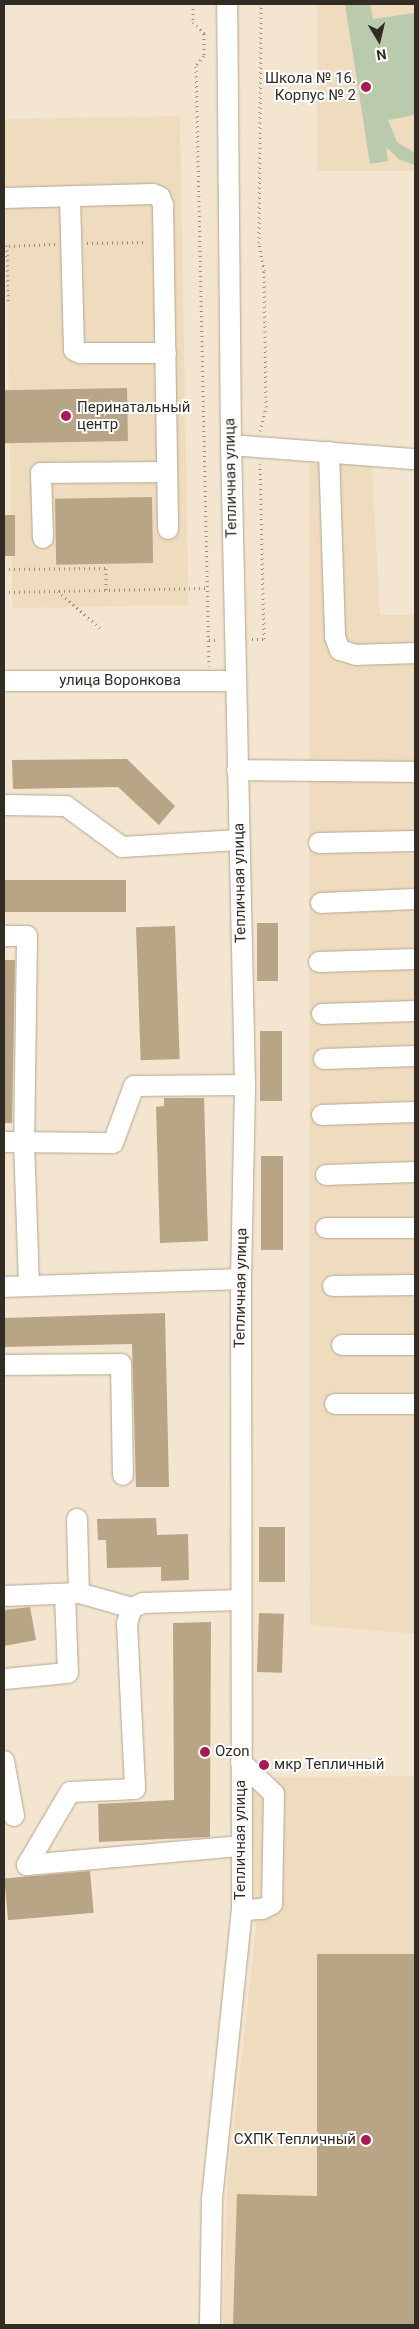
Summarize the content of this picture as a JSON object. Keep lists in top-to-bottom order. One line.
{"streets":{"street":["Тепличная улица","улица Воронкова"]},"crossings":[["Тепличная улица","улица Воронкова"]],"places":["Школа № 16. Корпус № 2","Перинатальный центр","Ozon","мкр Тепличный","СХПК Тепличный"],"north":"bottom"}
